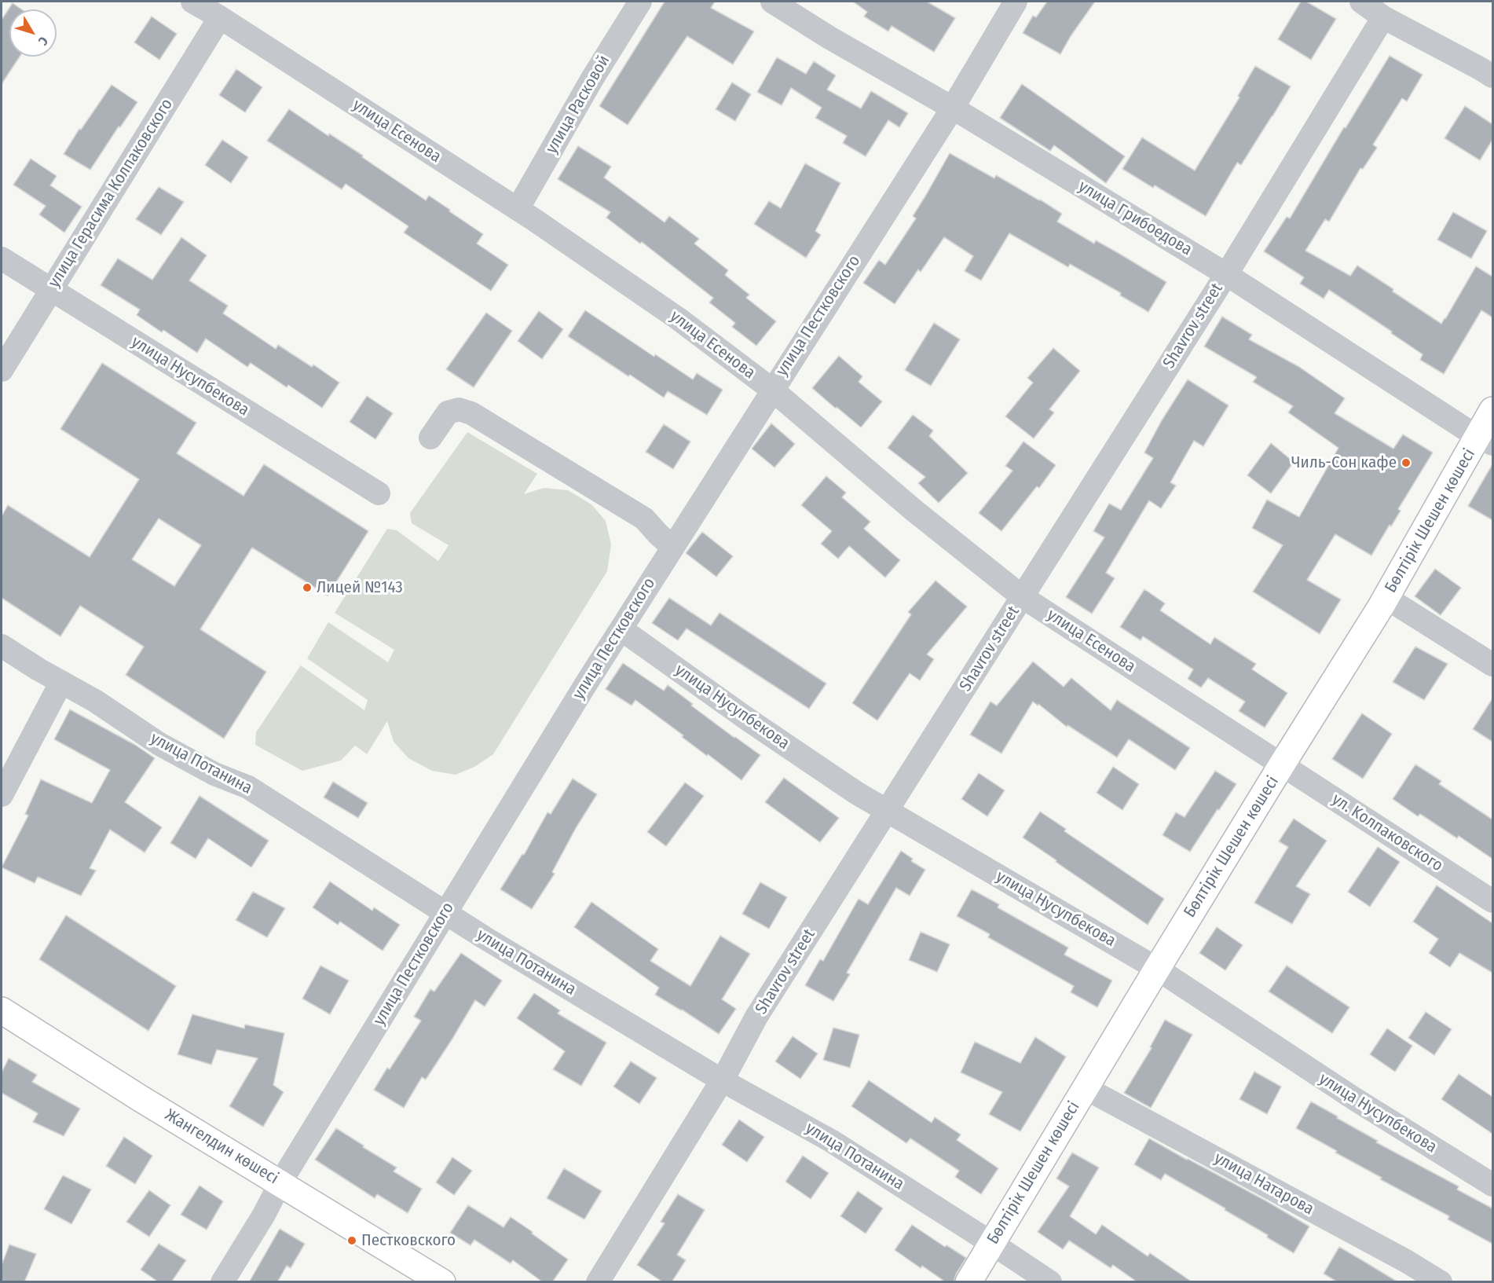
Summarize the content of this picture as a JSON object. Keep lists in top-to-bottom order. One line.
{"streets":{"street":["улица Расковой","улица Есенова","улица Герасима Колпаковского","улица Грибоедова","улица Пестковского","Shavrov street","улица Нусупбекова","Бөлтірік Шешен көшесі","улица Потанина","ул. Kолпаковского","Жангелдин көшесі","улица Натарова"]},"crossings":[["улица Расковой","улица Есенова"],["улица Есенова","улица Герасима Колпаковского"],["улица Есенова","улица Пестковского"],["улица Есенова","Shavrov street"],["улица Есенова","Бөлтірік Шешен көшесі"],["улица Есенова","ул. Kолпаковского"],["улица Герасима Колпаковского","улица Нусупбекова"],["улица Грибоедова","улица Пестковского"],["улица Грибоедова","Shavrov street"],["улица Грибоедова","Бөлтірік Шешен көшесі"],["улица Пестковского","улица Нусупбекова"],["улица Пестковского","улица Потанина"],["улица Пестковского","Жангелдин көшесі"],["Shavrov street","улица Нусупбекова"],["Shavrov street","улица Потанина"],["улица Нусупбекова","Бөлтірік Шешен көшесі"],["Бөлтірік Шешен көшесі","улица Потанина"],["Бөлтірік Шешен көшесі","ул. Kолпаковского"],["Бөлтірік Шешен көшесі","улица Натарова"]],"places":["Чиль-Сон кафе","Лицей №143","Пестковского"],"north":"bottom right"}
